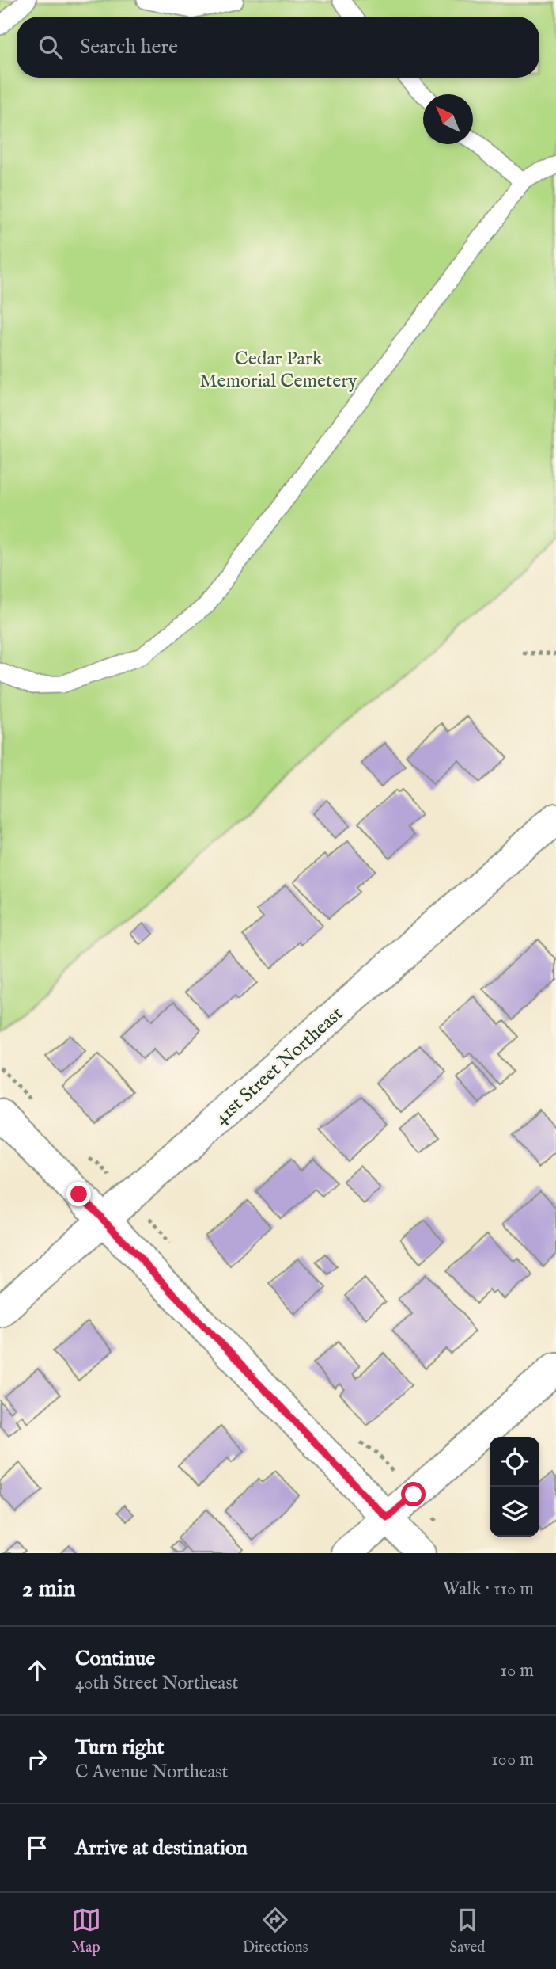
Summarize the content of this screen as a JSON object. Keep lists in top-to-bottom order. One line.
{"streets":{"street":["41st Street Northeast"]},"parks":["Cedar Park Memorial Cemetery"],"north":"top left","page":{"search":"Search here","heading":["2 min","Walk · 110 m"],"list":[["Continue","40th Street Northeast","10 m"],["Turn right","C Avenue Northeast","100 m"],"Arrive at destination"],"nav":["Map","Directions","Saved"]}}
